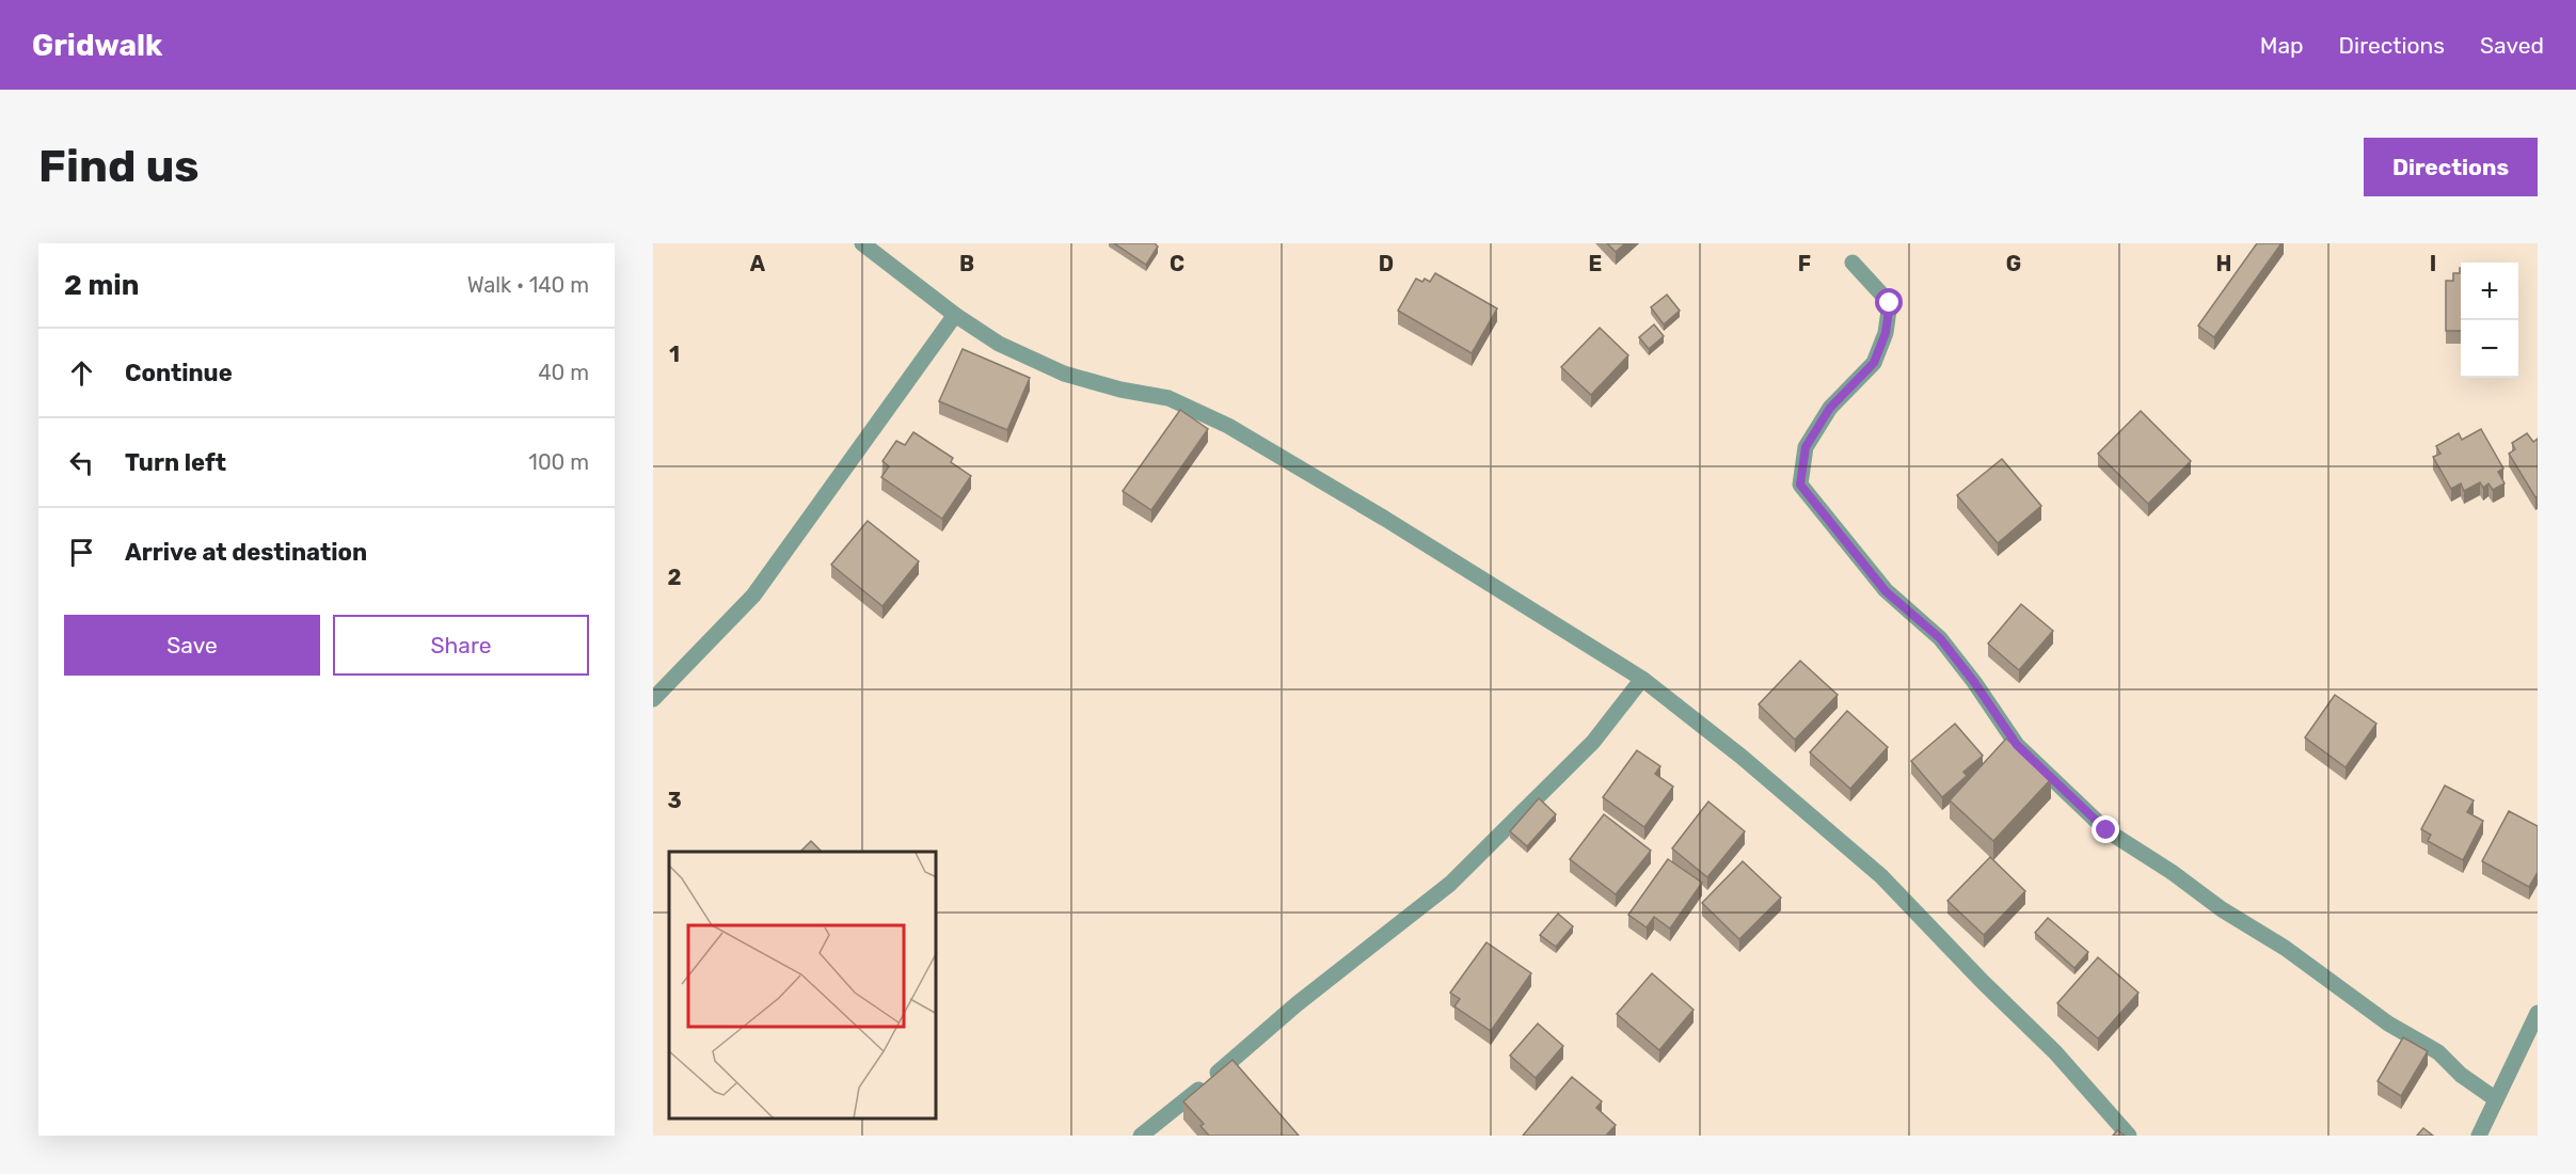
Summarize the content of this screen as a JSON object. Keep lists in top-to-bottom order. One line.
{"page":{"header":"Gridwalk","nav":["Map","Directions","Saved"],"buttons":["Directions",["Save","Share"]],"title":"Find us","heading":["2 min","Walk · 140 m"],"map_buttons":["+","−"],"list":[["Continue","40 m"],["Turn left","100 m"],"Arrive at destination"]},"grid":{"columns":["A","B","C","D","E","F","G","H","I"],"rows":["1","2","3"]}}
